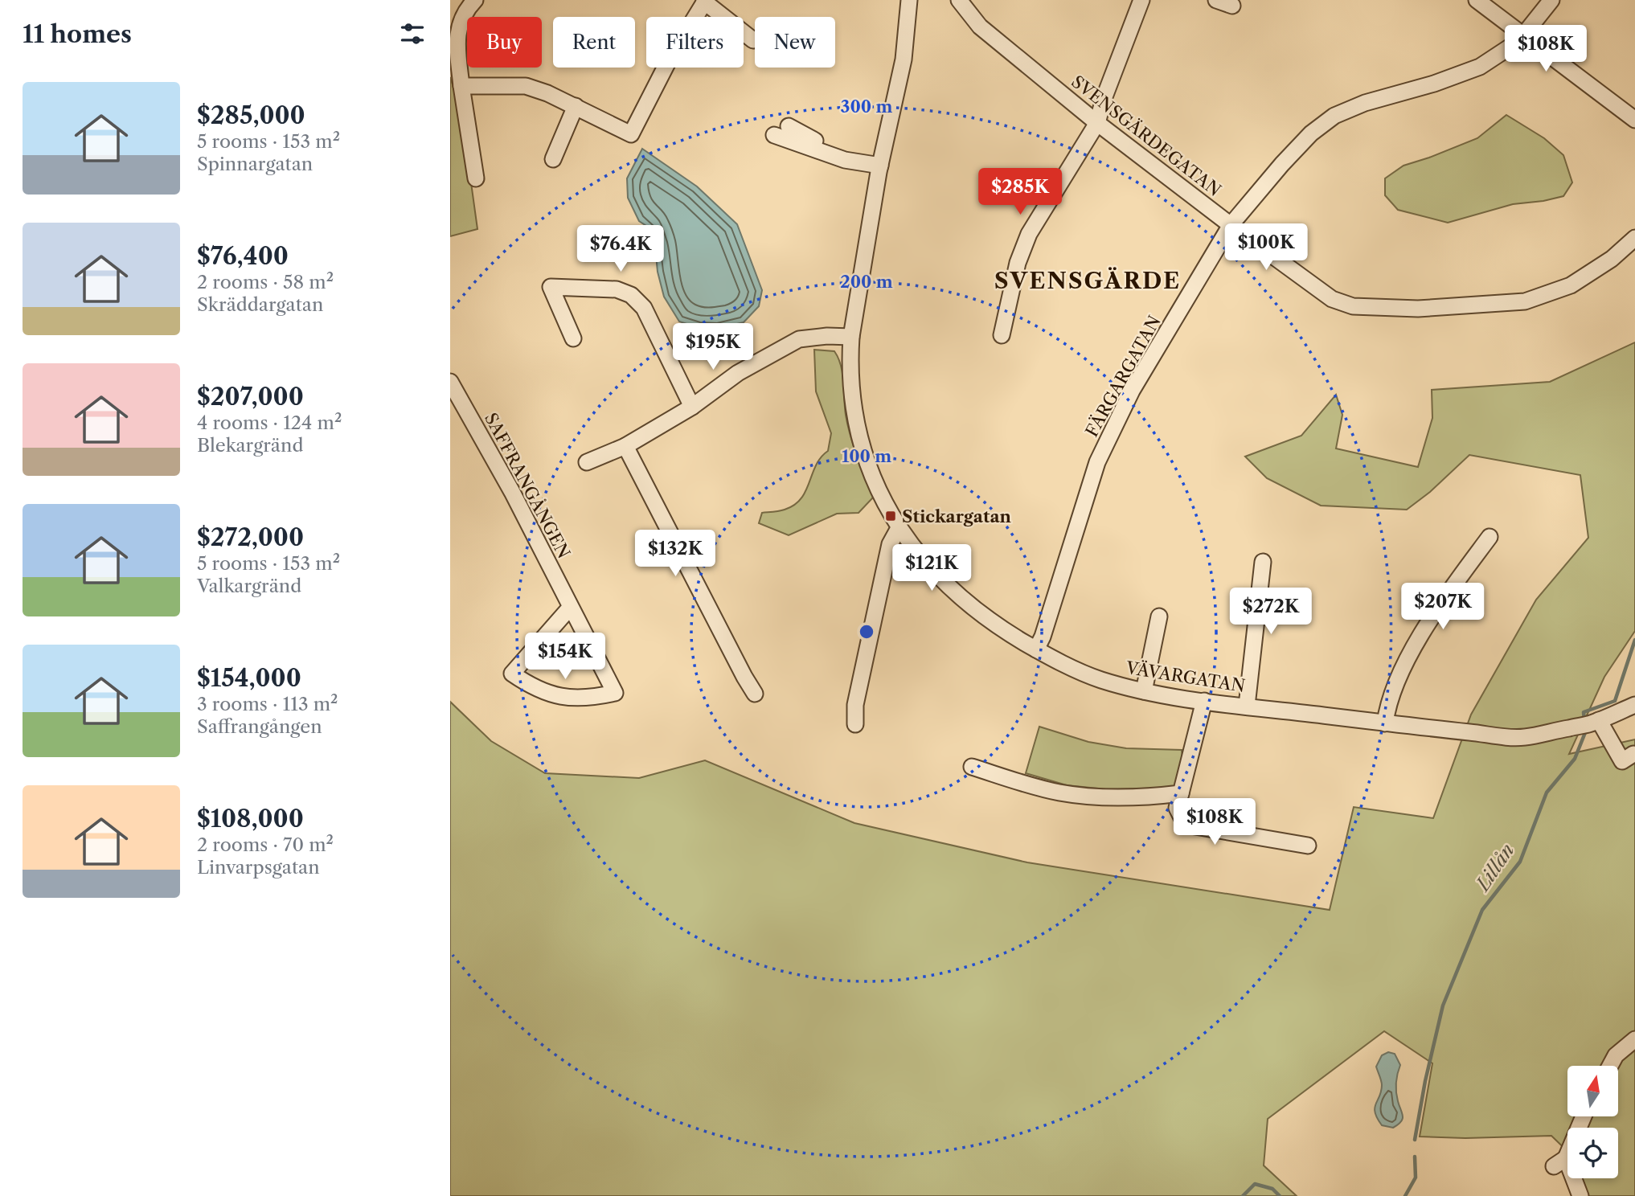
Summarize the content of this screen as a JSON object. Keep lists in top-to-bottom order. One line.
{"streets":{"street":["SVENSGÄRDEGATAN","FÄRGARGATAN","SAFFRANGÅNGEN","VÄVARGATAN"]},"crossings":[["SVENSGÄRDEGATAN","FÄRGARGATAN"],["FÄRGARGATAN","VÄVARGATAN"]],"districts":["SVENSGÄRDE"],"water":["Lillån"],"places":{"transit":["Stickargatan"]},"north":"top","page":{"heading":"11 homes","chip":["Buy","Rent","Filters","New"],"price":["$108K","$285K","$100K","$76.4K","$195K","$132K","$121K","$207K","$272K","$154K","$108K"],"list":[{"name":"$285,000","note":"5 rooms · 153 m² · Spinnargatan"},{"name":"$76,400","note":"2 rooms · 58 m² · Skräddargatan"},{"name":"$207,000","note":"4 rooms · 124 m² · Blekargränd"},{"name":"$272,000","note":"5 rooms · 153 m² · Valkargränd"},{"name":"$154,000","note":"3 rooms · 113 m² · Saffrangången"},{"name":"$108,000","note":"2 rooms · 70 m² · Linvarpsgatan"}]},"rings":["300 m","200 m","100 m"]}
